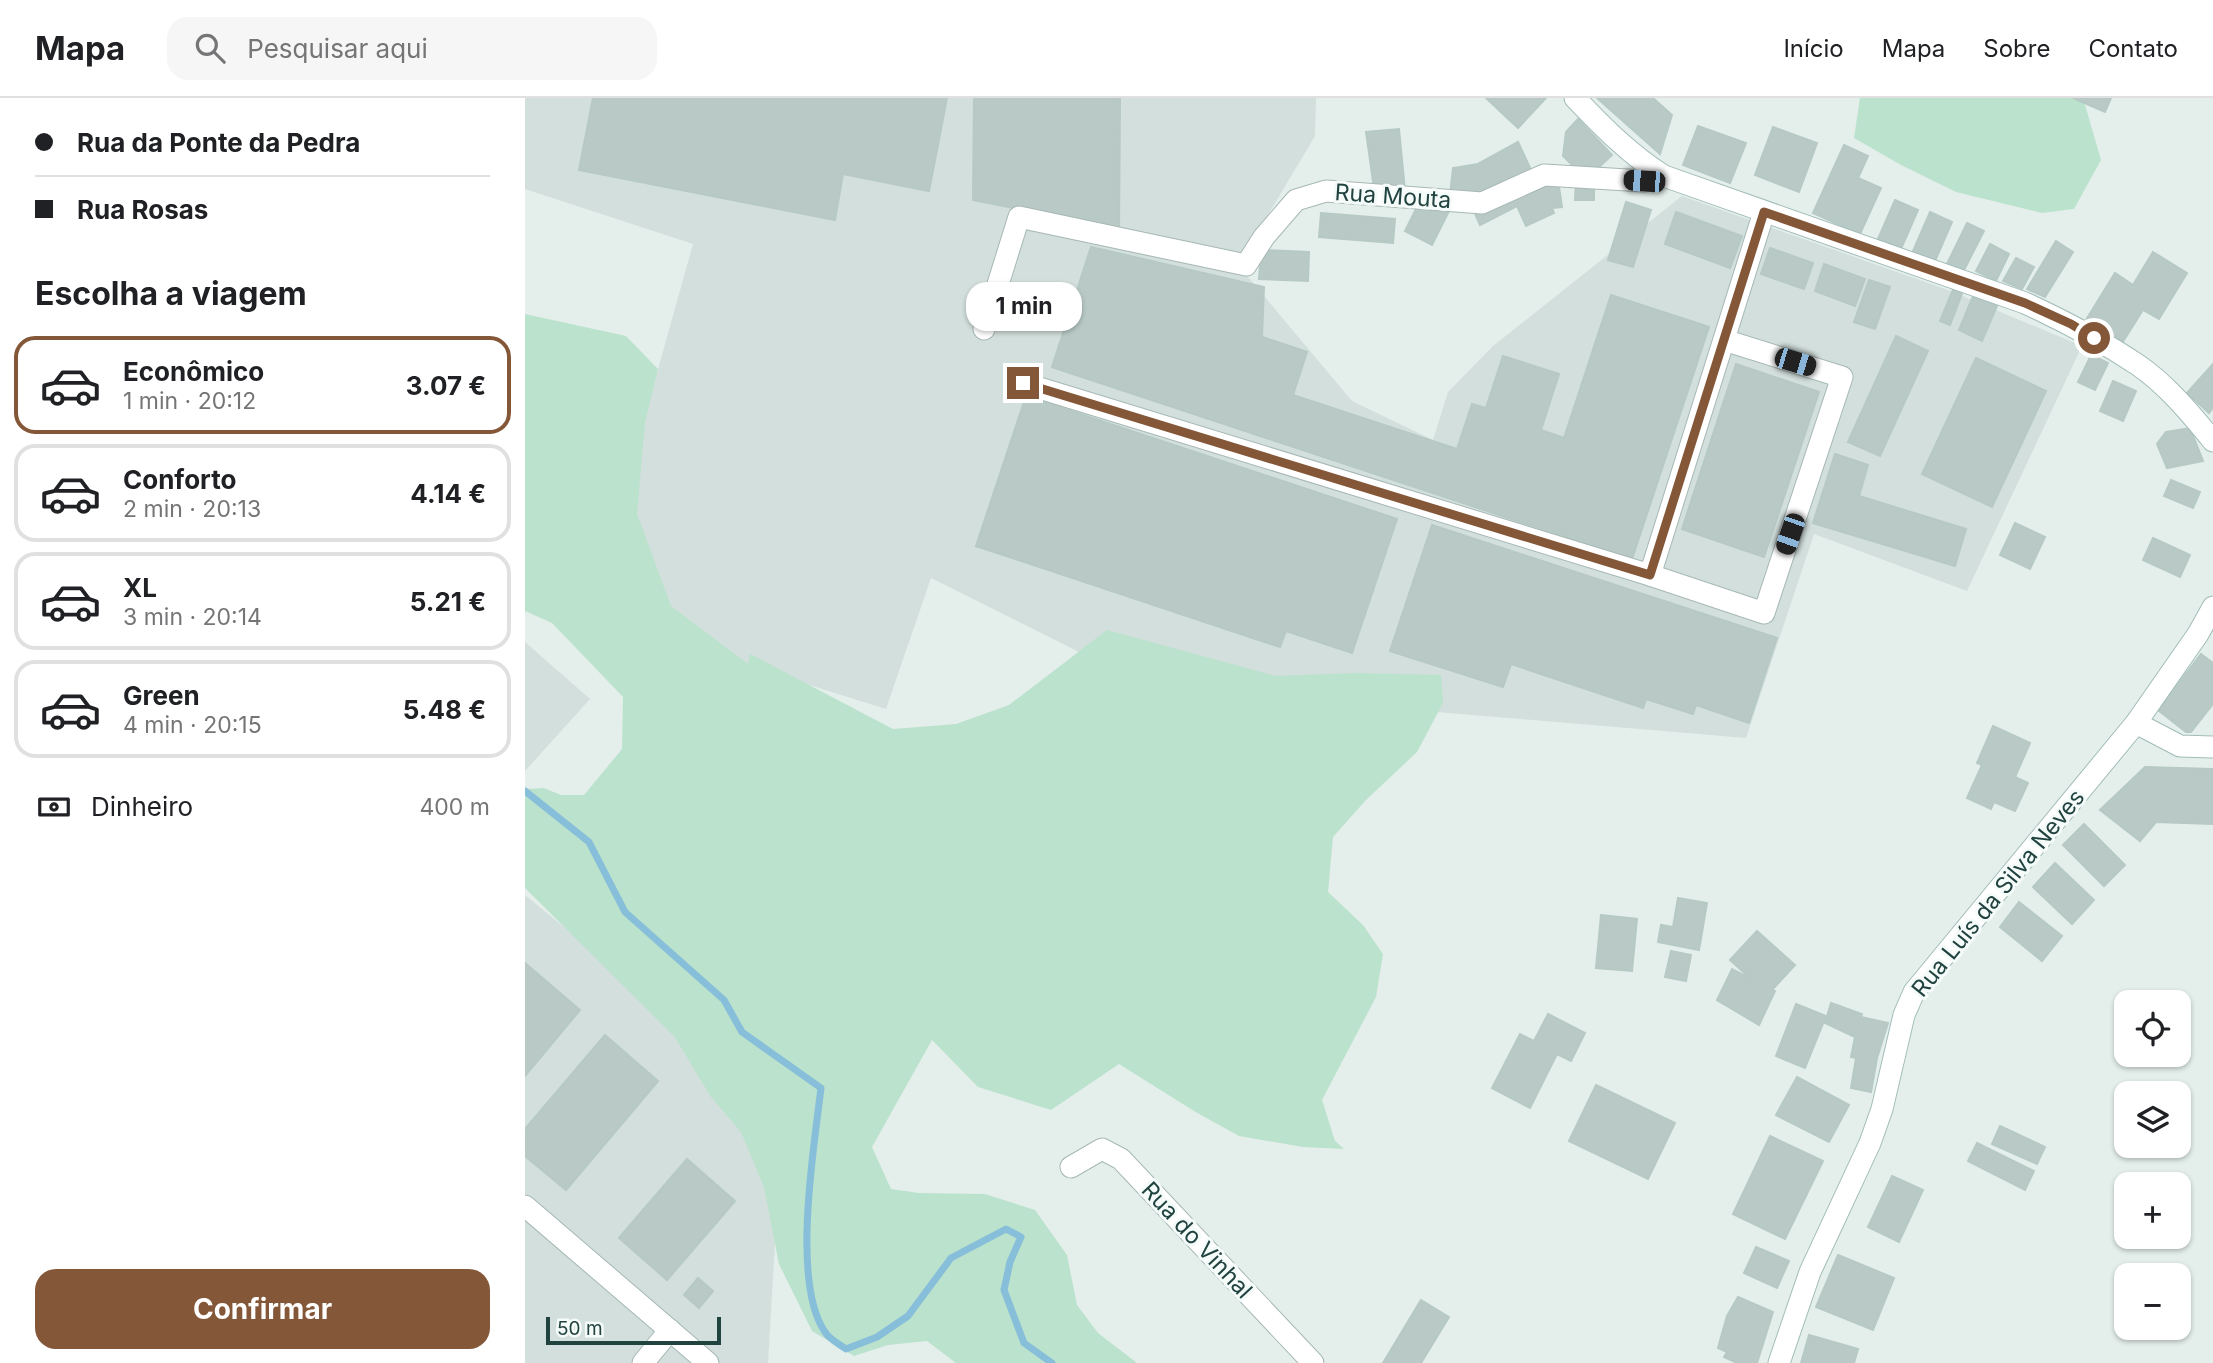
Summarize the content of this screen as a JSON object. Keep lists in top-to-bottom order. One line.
{"streets":{"street":["Rua Mouta","Rua Luís da Silva Neves","Rua do Vinhal"]},"scale_bar":"50 m","page":{"header":"Mapa","search":"Pesquisar aqui","nav":["Início","Mapa","Sobre","Contato"],"banner":["Rua da Ponte da Pedra","Rua Rosas"],"heading":"Escolha a viagem","bubble":"1 min","list":[{"name":"Econômico","note":"1 min · 20:12","value":"3.07 €"},{"name":"Conforto","note":"2 min · 20:13","value":"4.14 €"},{"name":"XL","note":"3 min · 20:14","value":"5.21 €"},{"name":"Green","note":"4 min · 20:15","value":"5.48 €"}],"pay":["Dinheiro","400 m"],"map_buttons":["+","−"],"buttons":"Confirmar","scale":"50 m"}}
